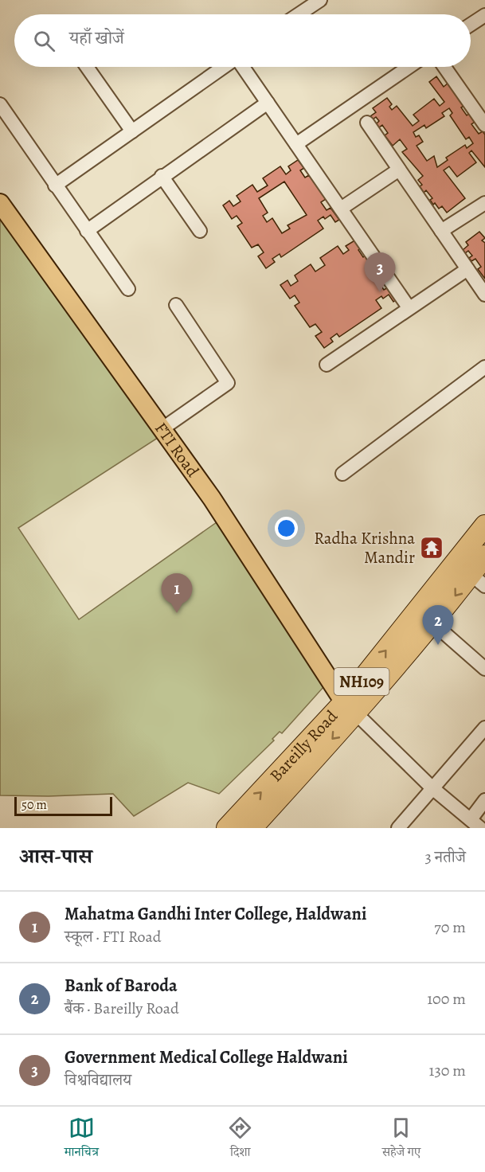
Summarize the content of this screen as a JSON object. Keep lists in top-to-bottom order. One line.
{"streets":{"highway":["NH109","Bareilly Road"],"main road":["FTI Road"]},"crossings":[["FTI Road","Bareilly Road"]],"places":{"temple":["Radha Krishna Mandir"]},"scale_bar":"50 m","page":{"search":"यहाँ खोजें","pins":["3","1","2"],"scale":"50 m","heading":["आस-पास","3 नतीजे"],"list":[{"mark":"1","name":"Mahatma Gandhi Inter College, Haldwani","note":"स्कूल · FTI Road","value":"70 m"},{"mark":"2","name":"Bank of Baroda","note":"बैंक · Bareilly Road","value":"100 m"},{"mark":"3","name":"Government Medical College Haldwani","note":"विश्वविद्यालय","value":"130 m"}],"nav":["मानचित्र","दिशा","सहेजे गए"]}}
